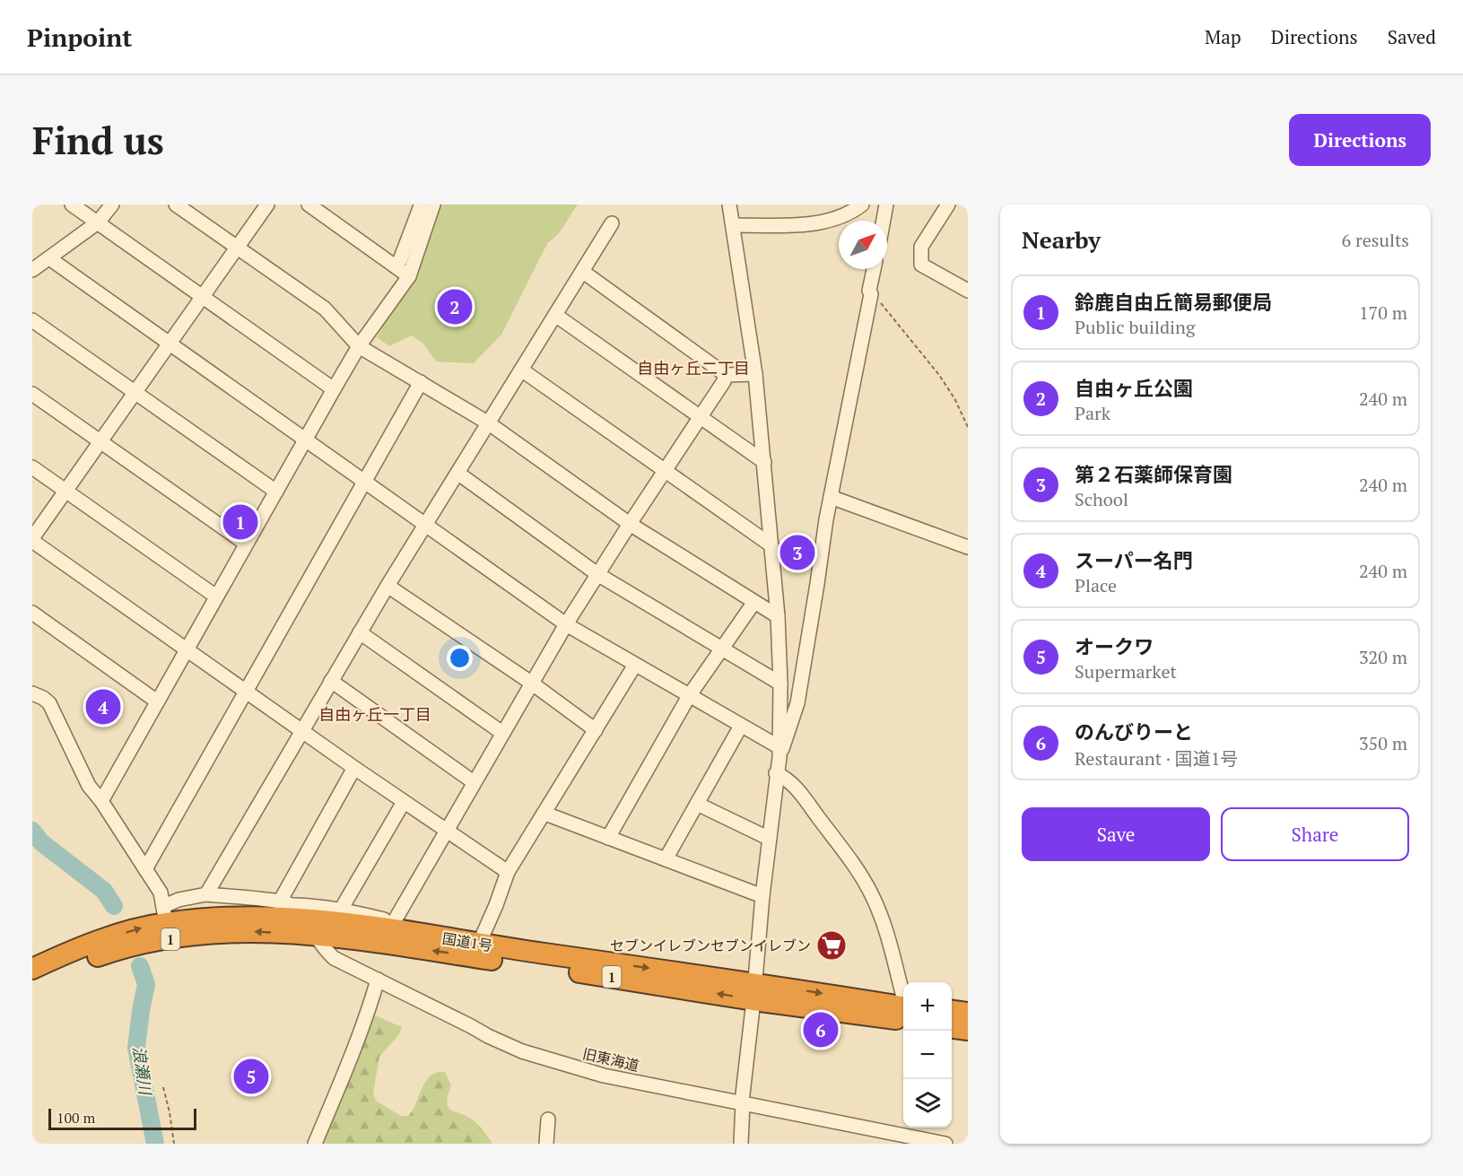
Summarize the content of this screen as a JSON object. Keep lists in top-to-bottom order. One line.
{"streets":{"highway":["1","国道1号"],"street":["旧東海道"]},"crossings":[["国道1号","旧東海道"]],"districts":["自由ヶ丘二丁目","自由ヶ丘一丁目"],"water":["浪瀬川"],"places":{"supermarket":["セブンイレブンセブンイレブン"]},"scale_bar":"100 m","north":"top right","page":{"header":"Pinpoint","nav":["Map","Directions","Saved"],"buttons":["Directions",["Save","Share"]],"title":"Find us","heading":["Nearby","6 results"],"list":[{"mark":"1","name":"鈴鹿自由丘簡易郵便局","note":"Public building","value":"170 m"},{"mark":"2","name":"自由ヶ丘公園","note":"Park","value":"240 m"},{"mark":"3","name":"第２石薬師保育園","note":"School","value":"240 m"},{"mark":"4","name":"スーパー名門","note":"Place","value":"240 m"},{"mark":"5","name":"オークワ","note":"Supermarket","value":"320 m"},{"mark":"6","name":"のんびりーと","note":"Restaurant · 国道1号","value":"350 m"}],"pins":["2","1","3","4","6","5"],"map_buttons":["+","−"],"scale":"100 m"}}
